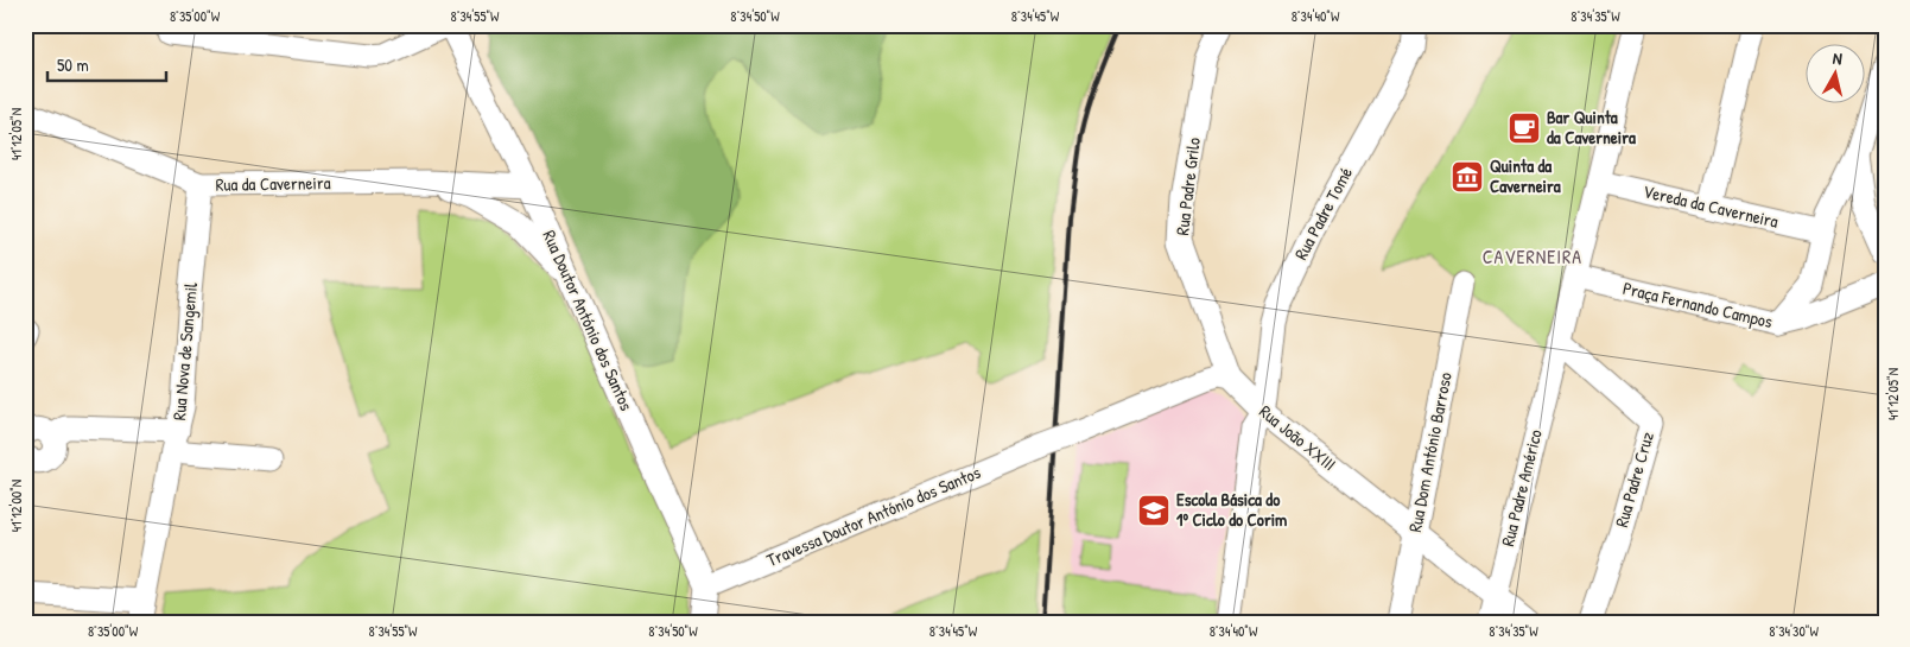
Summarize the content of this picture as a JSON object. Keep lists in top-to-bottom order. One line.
{"streets":{"street":["Rua da Caverneira","Rua Padre Grilo","Vereda da Caverneira","Rua Padre Tomé","Praça Fernando Campos","Rua Doutor António dos Santos","Rua Nova de Sangemil","Rua João XXIII","Rua Dom António Barroso","Rua Padre Cruz","Rua Padre Américo","Travessa Doutor António dos Santos"]},"crossings":[["Rua da Caverneira","Rua Doutor António dos Santos"],["Rua da Caverneira","Rua Nova de Sangemil"],["Rua Padre Grilo","Rua João XXIII"],["Rua Padre Grilo","Travessa Doutor António dos Santos"],["Vereda da Caverneira","Rua Padre Américo"],["Rua Padre Tomé","Rua João XXIII"],["Praça Fernando Campos","Rua Padre Américo"],["Rua Doutor António dos Santos","Travessa Doutor António dos Santos"],["Rua João XXIII","Rua Dom António Barroso"],["Rua João XXIII","Rua Padre Américo"],["Rua João XXIII","Travessa Doutor António dos Santos"],["Rua Padre Cruz","Rua Padre Américo"]],"districts":["CAVERNEIRA"],"places":{"cafe":["Bar Quinta da Caverneira"],"museum":["Quinta da Caverneira"],"school or university":["Escola Básica do 1º Ciclo do Corim"]},"scale_bar":"50 m","north":"top","coordinates":["8°35'00\"W","8°34'55\"W","8°34'50\"W","8°34'45\"W","8°34'40\"W","8°34'35\"W","41°12'05\"N","41°12'00\"N","8°34'30\"W"]}
